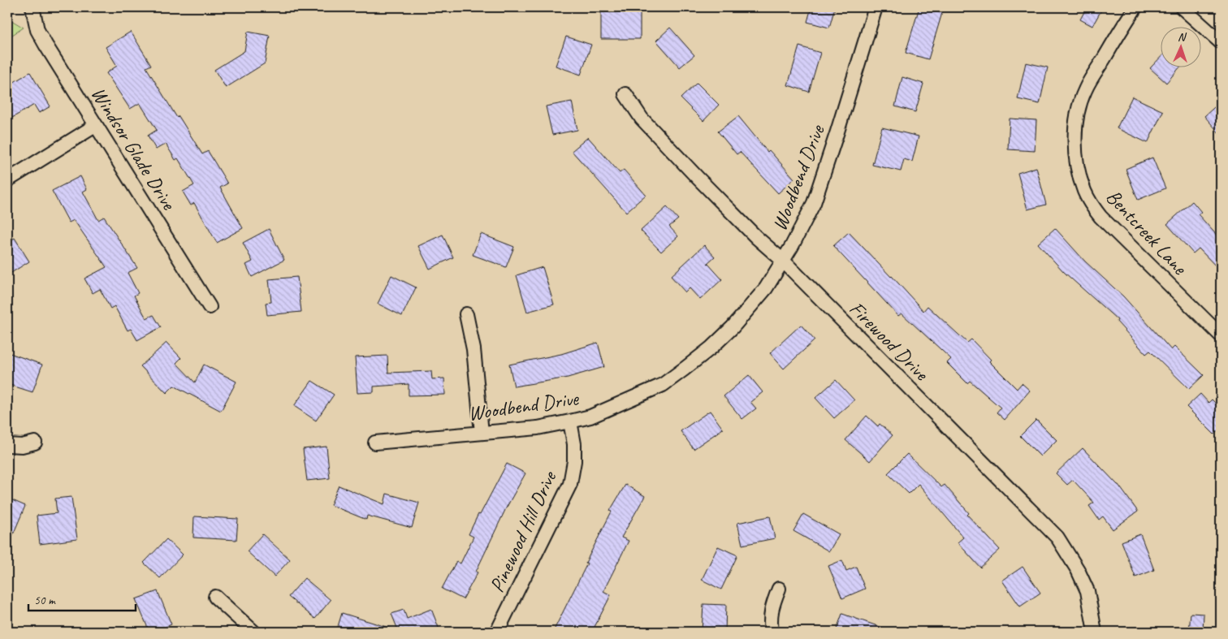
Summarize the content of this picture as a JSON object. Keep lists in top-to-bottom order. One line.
{"streets":{"street":["Windsor Glade Drive","Woodbend Drive","Bentcreek Lane","Firewood Drive","Pinewood Hill Drive"]},"crossings":[["Woodbend Drive","Firewood Drive"],["Woodbend Drive","Pinewood Hill Drive"]],"scale_bar":"50 m","north":"top"}
